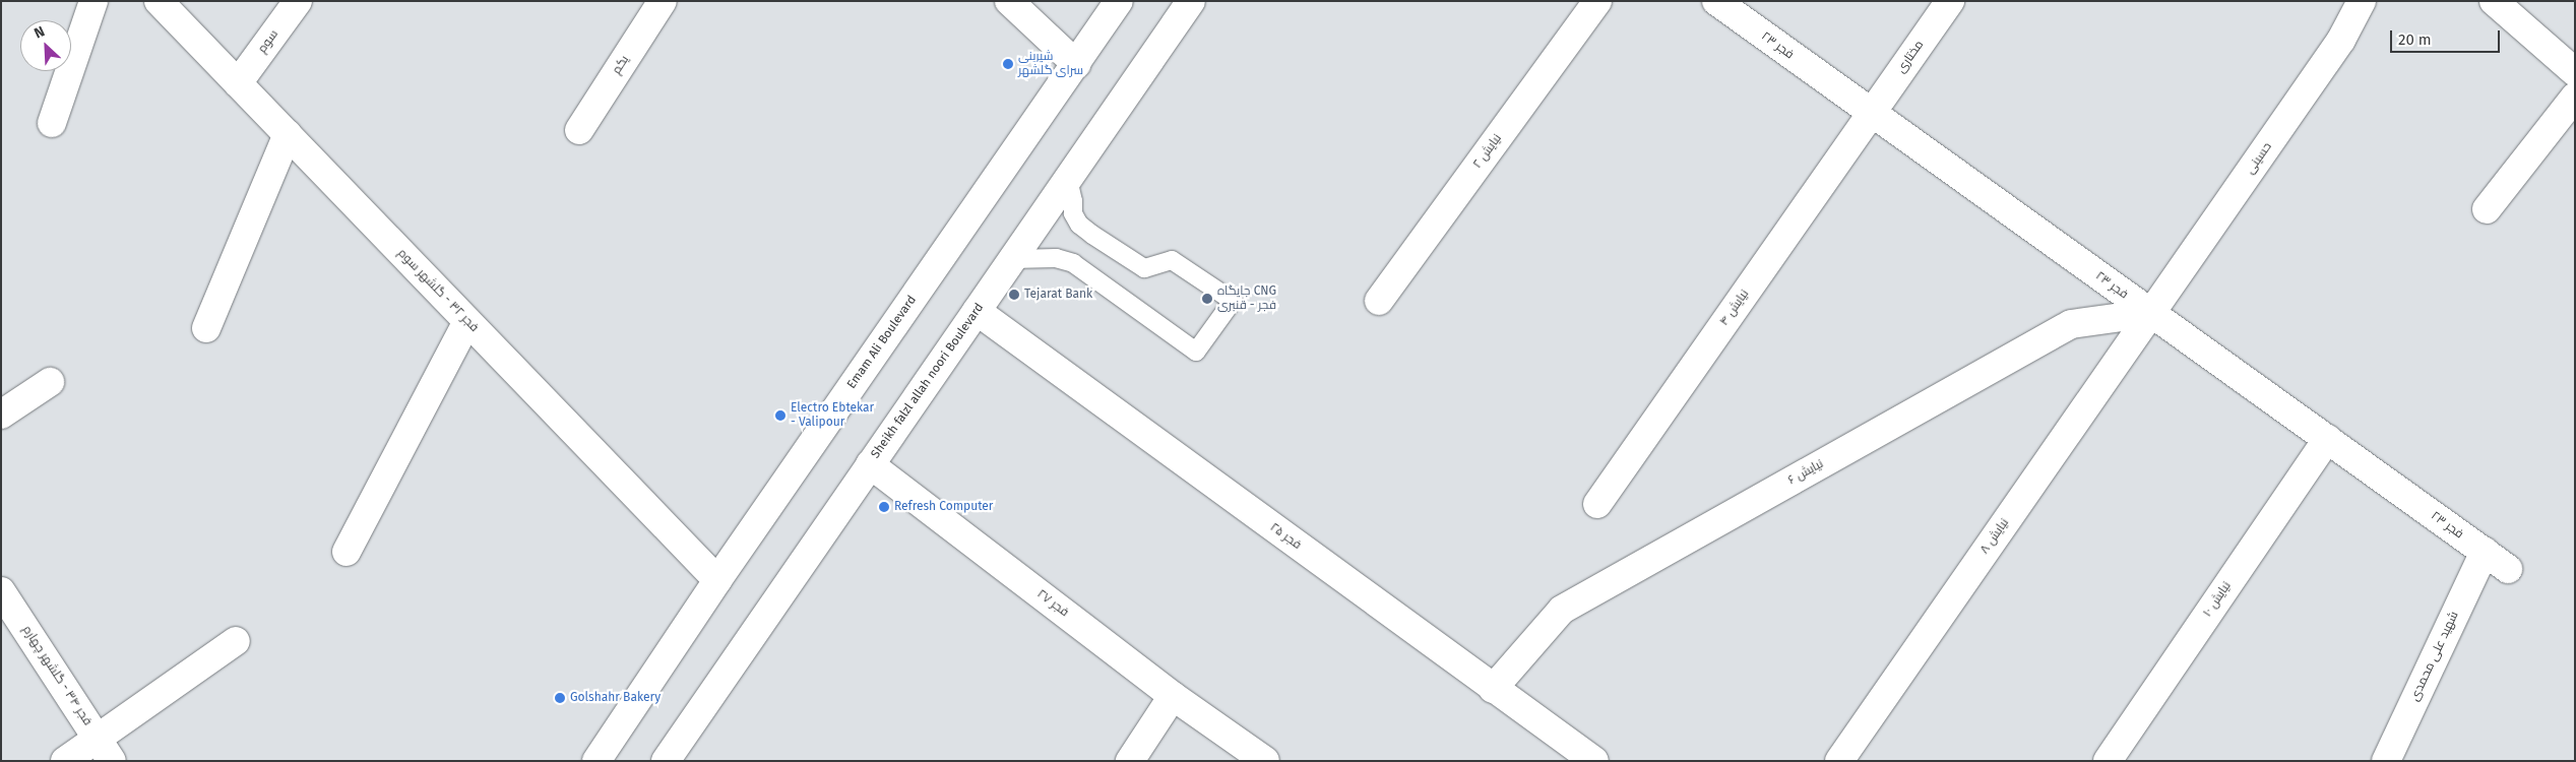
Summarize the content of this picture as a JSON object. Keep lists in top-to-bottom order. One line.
{"streets":{"street":["سوم","فجر ۲۳","مختاری","یکم","نیایش ۲","حسینی","فجر ۳۲ - گلشهر سوم","نیایش ۴","Emam Ali Boulevard","Sheikh falzl allah noori Boulevard","نیایش ۶","فجر ۲۵","نیایش ۸","نیایش ۱۰","فجر ۲۷","شهید علی محمدی","فجر ۳۴ - گلشهر چهارم"]},"crossings":[["سوم","فجر ۳۲ - گلشهر سوم"],["فجر ۲۳","مختاری"],["فجر ۲۳","حسینی"],["فجر ۲۳","نیایش ۴"],["فجر ۲۳","نیایش ۶"],["فجر ۲۳","نیایش ۸"],["فجر ۲۳","نیایش ۱۰"],["فجر ۲۳","شهید علی محمدی"],["مختاری","نیایش ۴"],["حسینی","نیایش ۶"],["حسینی","نیایش ۸"],["فجر ۳۲ - گلشهر سوم","Emam Ali Boulevard"],["Sheikh falzl allah noori Boulevard","فجر ۲۵"],["Sheikh falzl allah noori Boulevard","فجر ۲۷"],["نیایش ۶","فجر ۲۵"],["نیایش ۶","نیایش ۸"]],"places":["شیرینی سرای گلشهر","Tejarat Bank","جایگاه CNG فجر - قنبری","Electro Ebtekar - Valipour","Refresh Computer","Golshahr Bakery"],"scale_bar":"20 m","north":"top left"}
